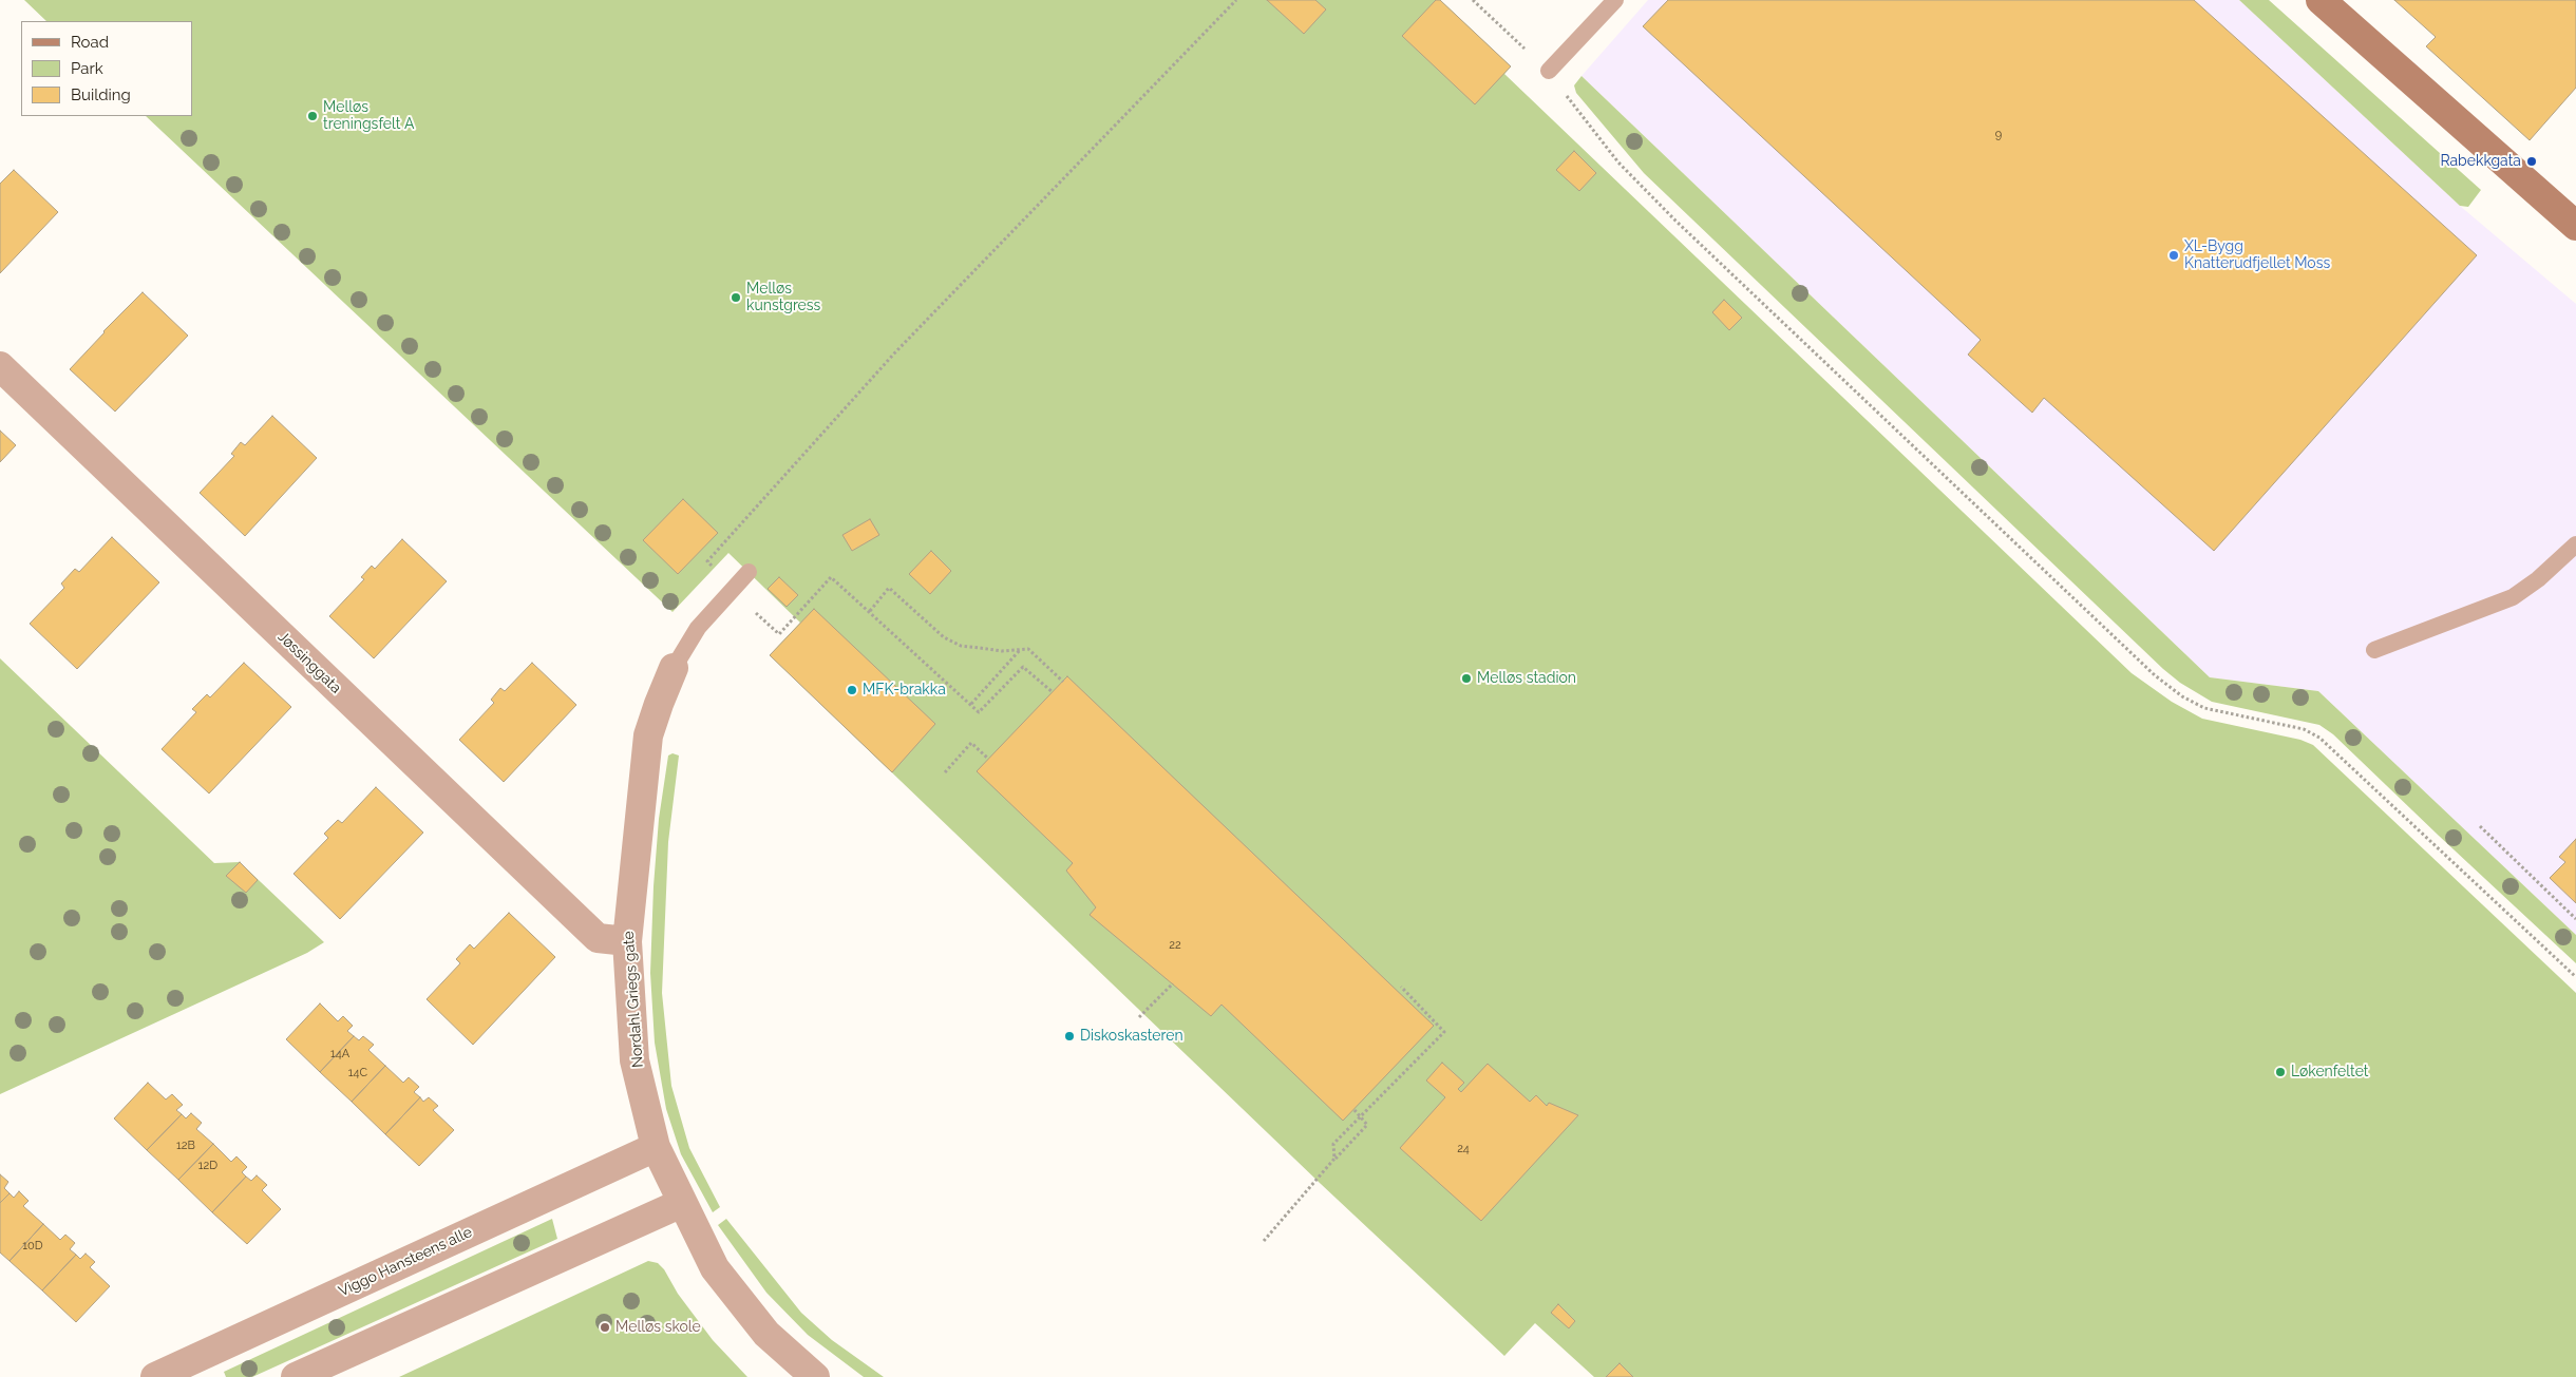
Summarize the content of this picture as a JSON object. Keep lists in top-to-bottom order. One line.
{"streets":{"street":["Jøssinggata","Nordahl Griegs gate","Viggo Hansteens alle"]},"crossings":[["Jøssinggata","Nordahl Griegs gate"],["Nordahl Griegs gate","Viggo Hansteens alle"]],"places":["Melløs treningsfelt A","Rabekkgata","XL-Bygg Knatterudfjellet Moss","Melløs kunstgress","Melløs stadion","MFK-brakka","Diskoskasteren","Løkenfeltet","Melløs skole"],"house_numbers":["9","22","14A","14C","12B","24","12D","10D"],"legend":["Road","Park","Building"]}
